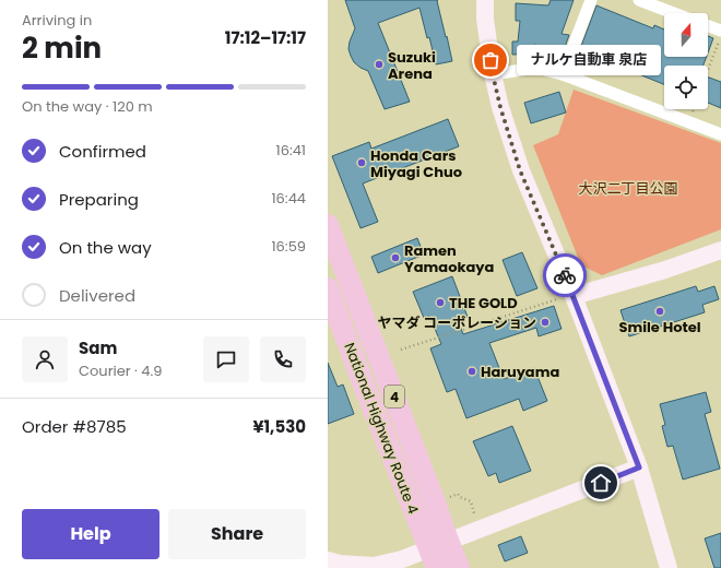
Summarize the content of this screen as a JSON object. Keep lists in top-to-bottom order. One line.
{"streets":{"highway":["4","National Highway Route 4"]},"parks":["大沢二丁目公園"],"places":["ナルケ自動車 泉店","Suzuki Arena","Honda Cars Miyagi Chuo","Ramen Yamaokaya","THE GOLD","Smile Hotel","ヤマダ コーポレーション","Haruyama"],"north":"top","page":{"heading":["2 min","Arriving in","17:12–17:17"],"panel":["Sam","Courier · 4.9","Order #8785","¥1,530"],"bubble":"ナルケ自動車 泉店","bar":"On the way · 120 m","list":[["Confirmed","16:41"],["Preparing","16:44"],["On the way","16:59"],"Delivered"],"buttons":["Help","Share"]}}
